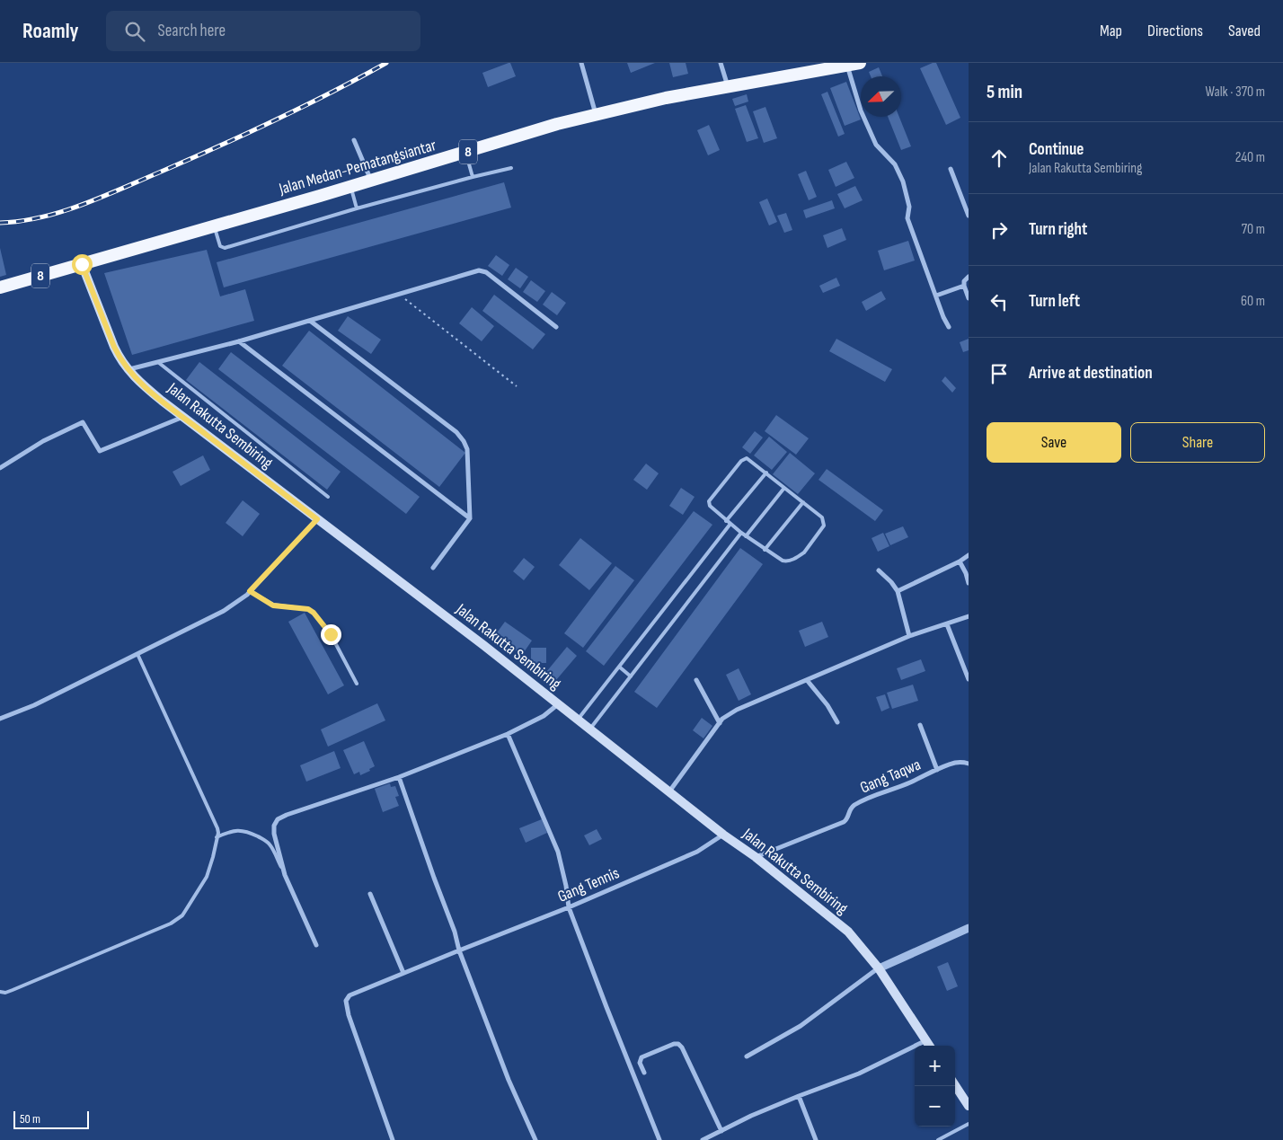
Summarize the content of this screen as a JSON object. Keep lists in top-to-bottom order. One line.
{"streets":{"highway":["8","Jalan Medan-Pematangsiantar"],"main road":["Jalan Rakutta Sembiring"],"street":["Gang Taqwa","Gang Tennis"]},"crossings":[["Jalan Medan-Pematangsiantar","Jalan Rakutta Sembiring"],["Jalan Rakutta Sembiring","Gang Taqwa"],["Jalan Rakutta Sembiring","Gang Tennis"]],"scale_bar":"50 m","north":"bottom left","page":{"header":"Roamly","search":"Search here","nav":["Map","Directions","Saved"],"heading":["5 min","Walk · 370 m"],"list":[["Continue","Jalan Rakutta Sembiring","240 m"],["Turn right","70 m"],["Turn left","60 m"],"Arrive at destination"],"buttons":["Save","Share"],"map_buttons":["+","−"],"scale":"50 m"}}
